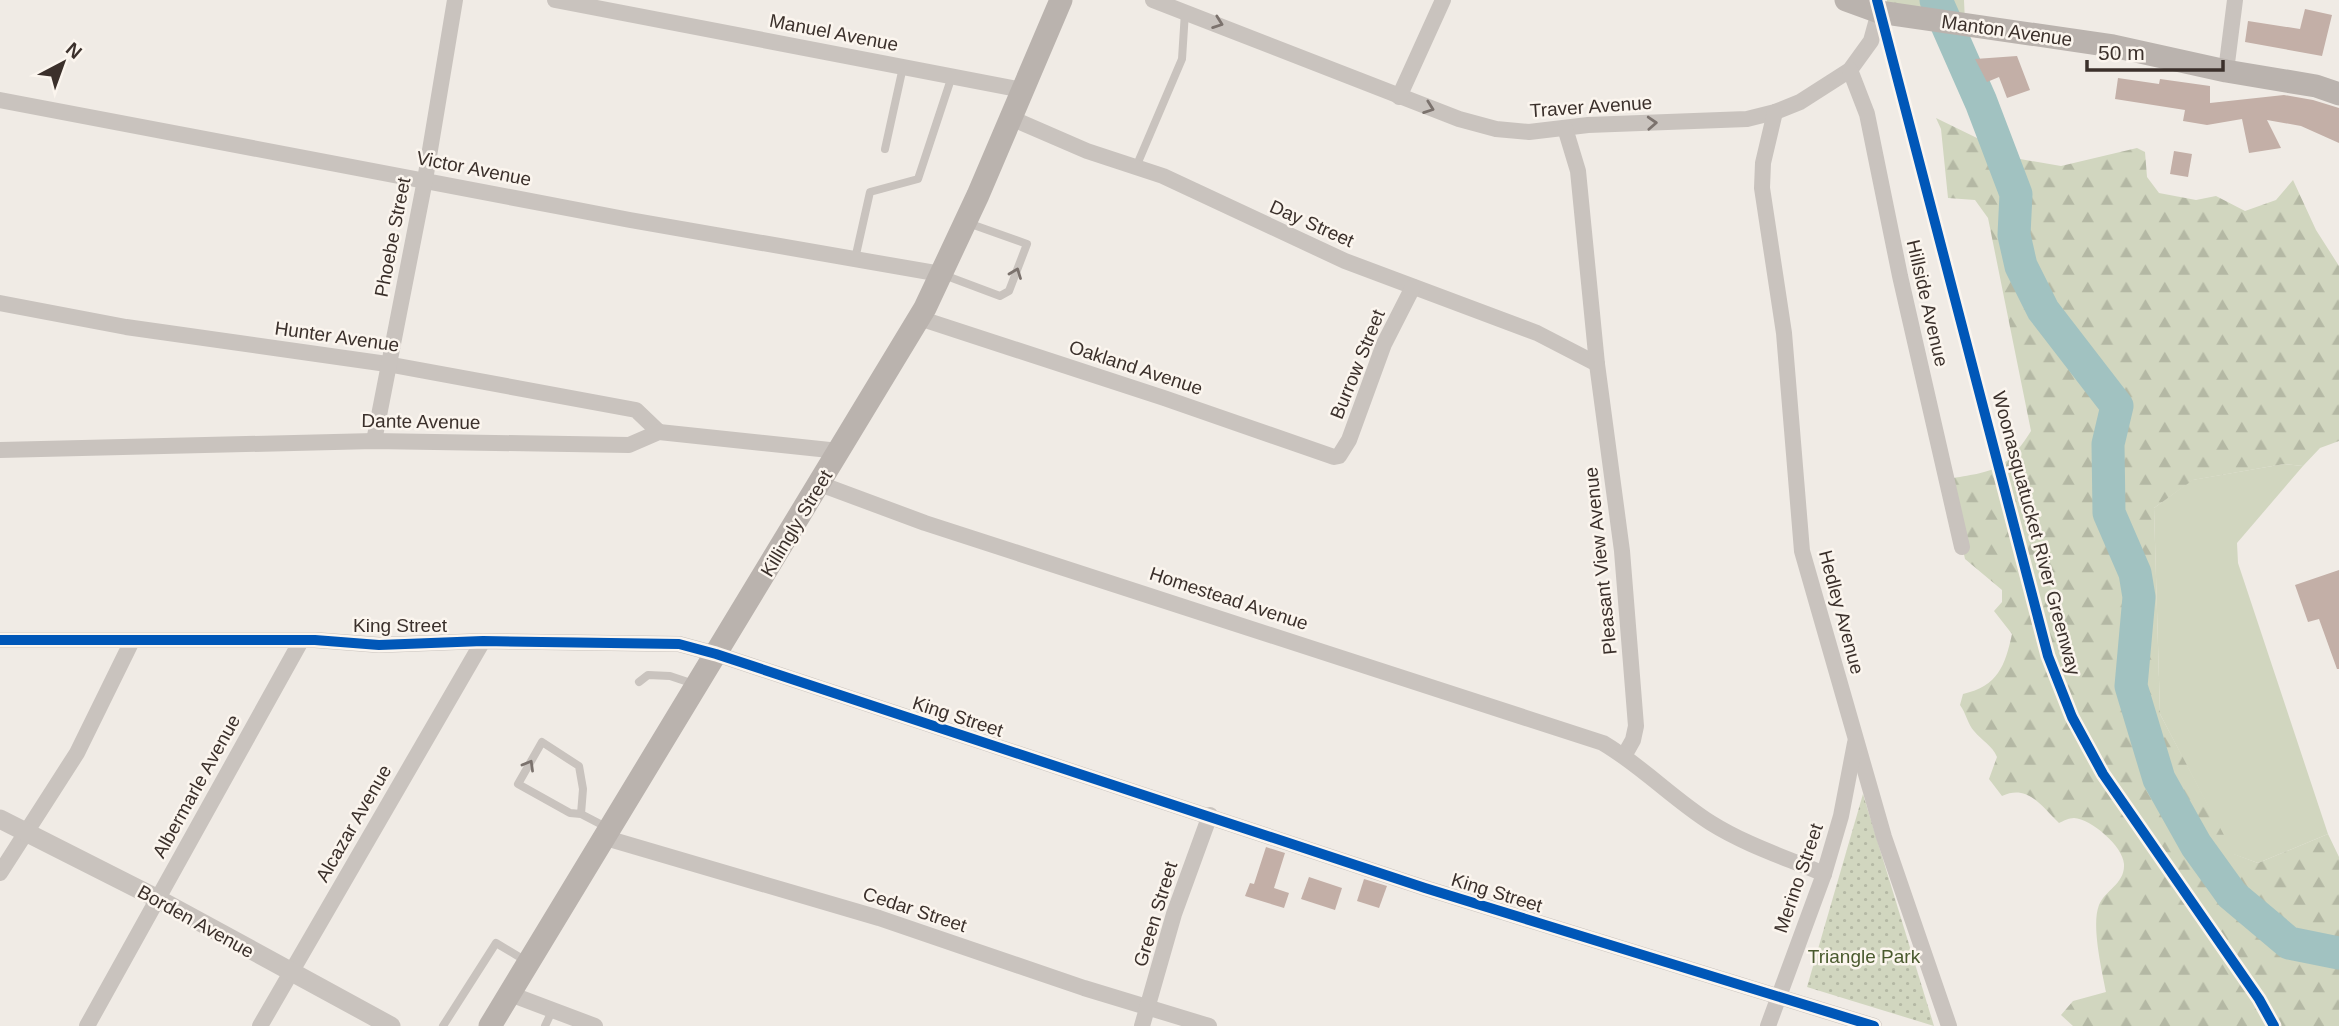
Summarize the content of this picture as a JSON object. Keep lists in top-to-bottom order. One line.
{"streets":{"main road":["Manton Avenue","Killingly Street"],"street":["Manuel Avenue","Traver Avenue","Victor Avenue","Day Street","Phoebe Street","Hillside Avenue","Hunter Avenue","Burrow Street","Oakland Avenue","Dante Avenue","Pleasant View Avenue","Homestead Avenue","Hedley Avenue","King Street","Albermarle Avenue","Alcazar Avenue","Merino Street","Cedar Street","Green Street","Borden Avenue"],"cycle path":["Woonasquatucket River Greenway"]},"crossings":[["Manton Avenue","Traver Avenue"],["Manuel Avenue","Killingly Street"],["Traver Avenue","Hillside Avenue"],["Traver Avenue","Pleasant View Avenue"],["Traver Avenue","Hedley Avenue"],["Victor Avenue","Phoebe Street"],["Victor Avenue","Killingly Street"],["Day Street","Burrow Street"],["Day Street","Killingly Street"],["Day Street","Pleasant View Avenue"],["Phoebe Street","Hunter Avenue"],["Phoebe Street","Dante Avenue"],["Hunter Avenue","Dante Avenue"],["Burrow Street","Oakland Avenue"],["Oakland Avenue","Killingly Street"],["Dante Avenue","Killingly Street"],["Killingly Street","Homestead Avenue"],["Killingly Street","King Street"],["Killingly Street","Cedar Street"],["Pleasant View Avenue","Homestead Avenue"],["Hedley Avenue","Merino Street"],["King Street","Albermarle Avenue"],["King Street","Alcazar Avenue"],["King Street","Merino Street"],["King Street","Green Street"],["Albermarle Avenue","Borden Avenue"],["Alcazar Avenue","Borden Avenue"],["Cedar Street","Green Street"]],"one_way":["Traver Avenue"],"parks":["Triangle Park"],"scale_bar":"50 m","north":"top right"}
